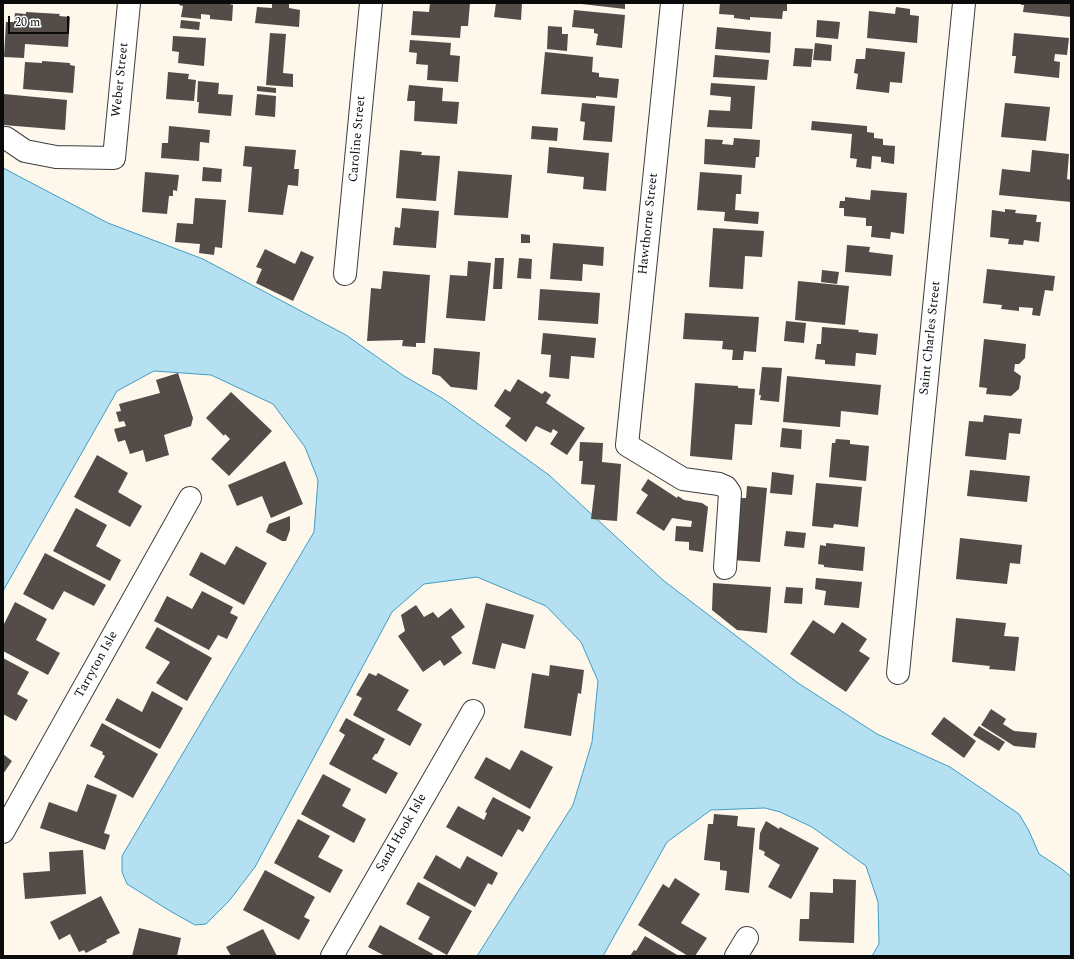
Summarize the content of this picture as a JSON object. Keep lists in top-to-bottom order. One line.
{"streets":{"street":["Weber Street","Caroline Street","Hawthorne Street","Saint Charles Street","Tarryton Isle","Sand Hook Isle"]},"scale_bar":"20 m"}
